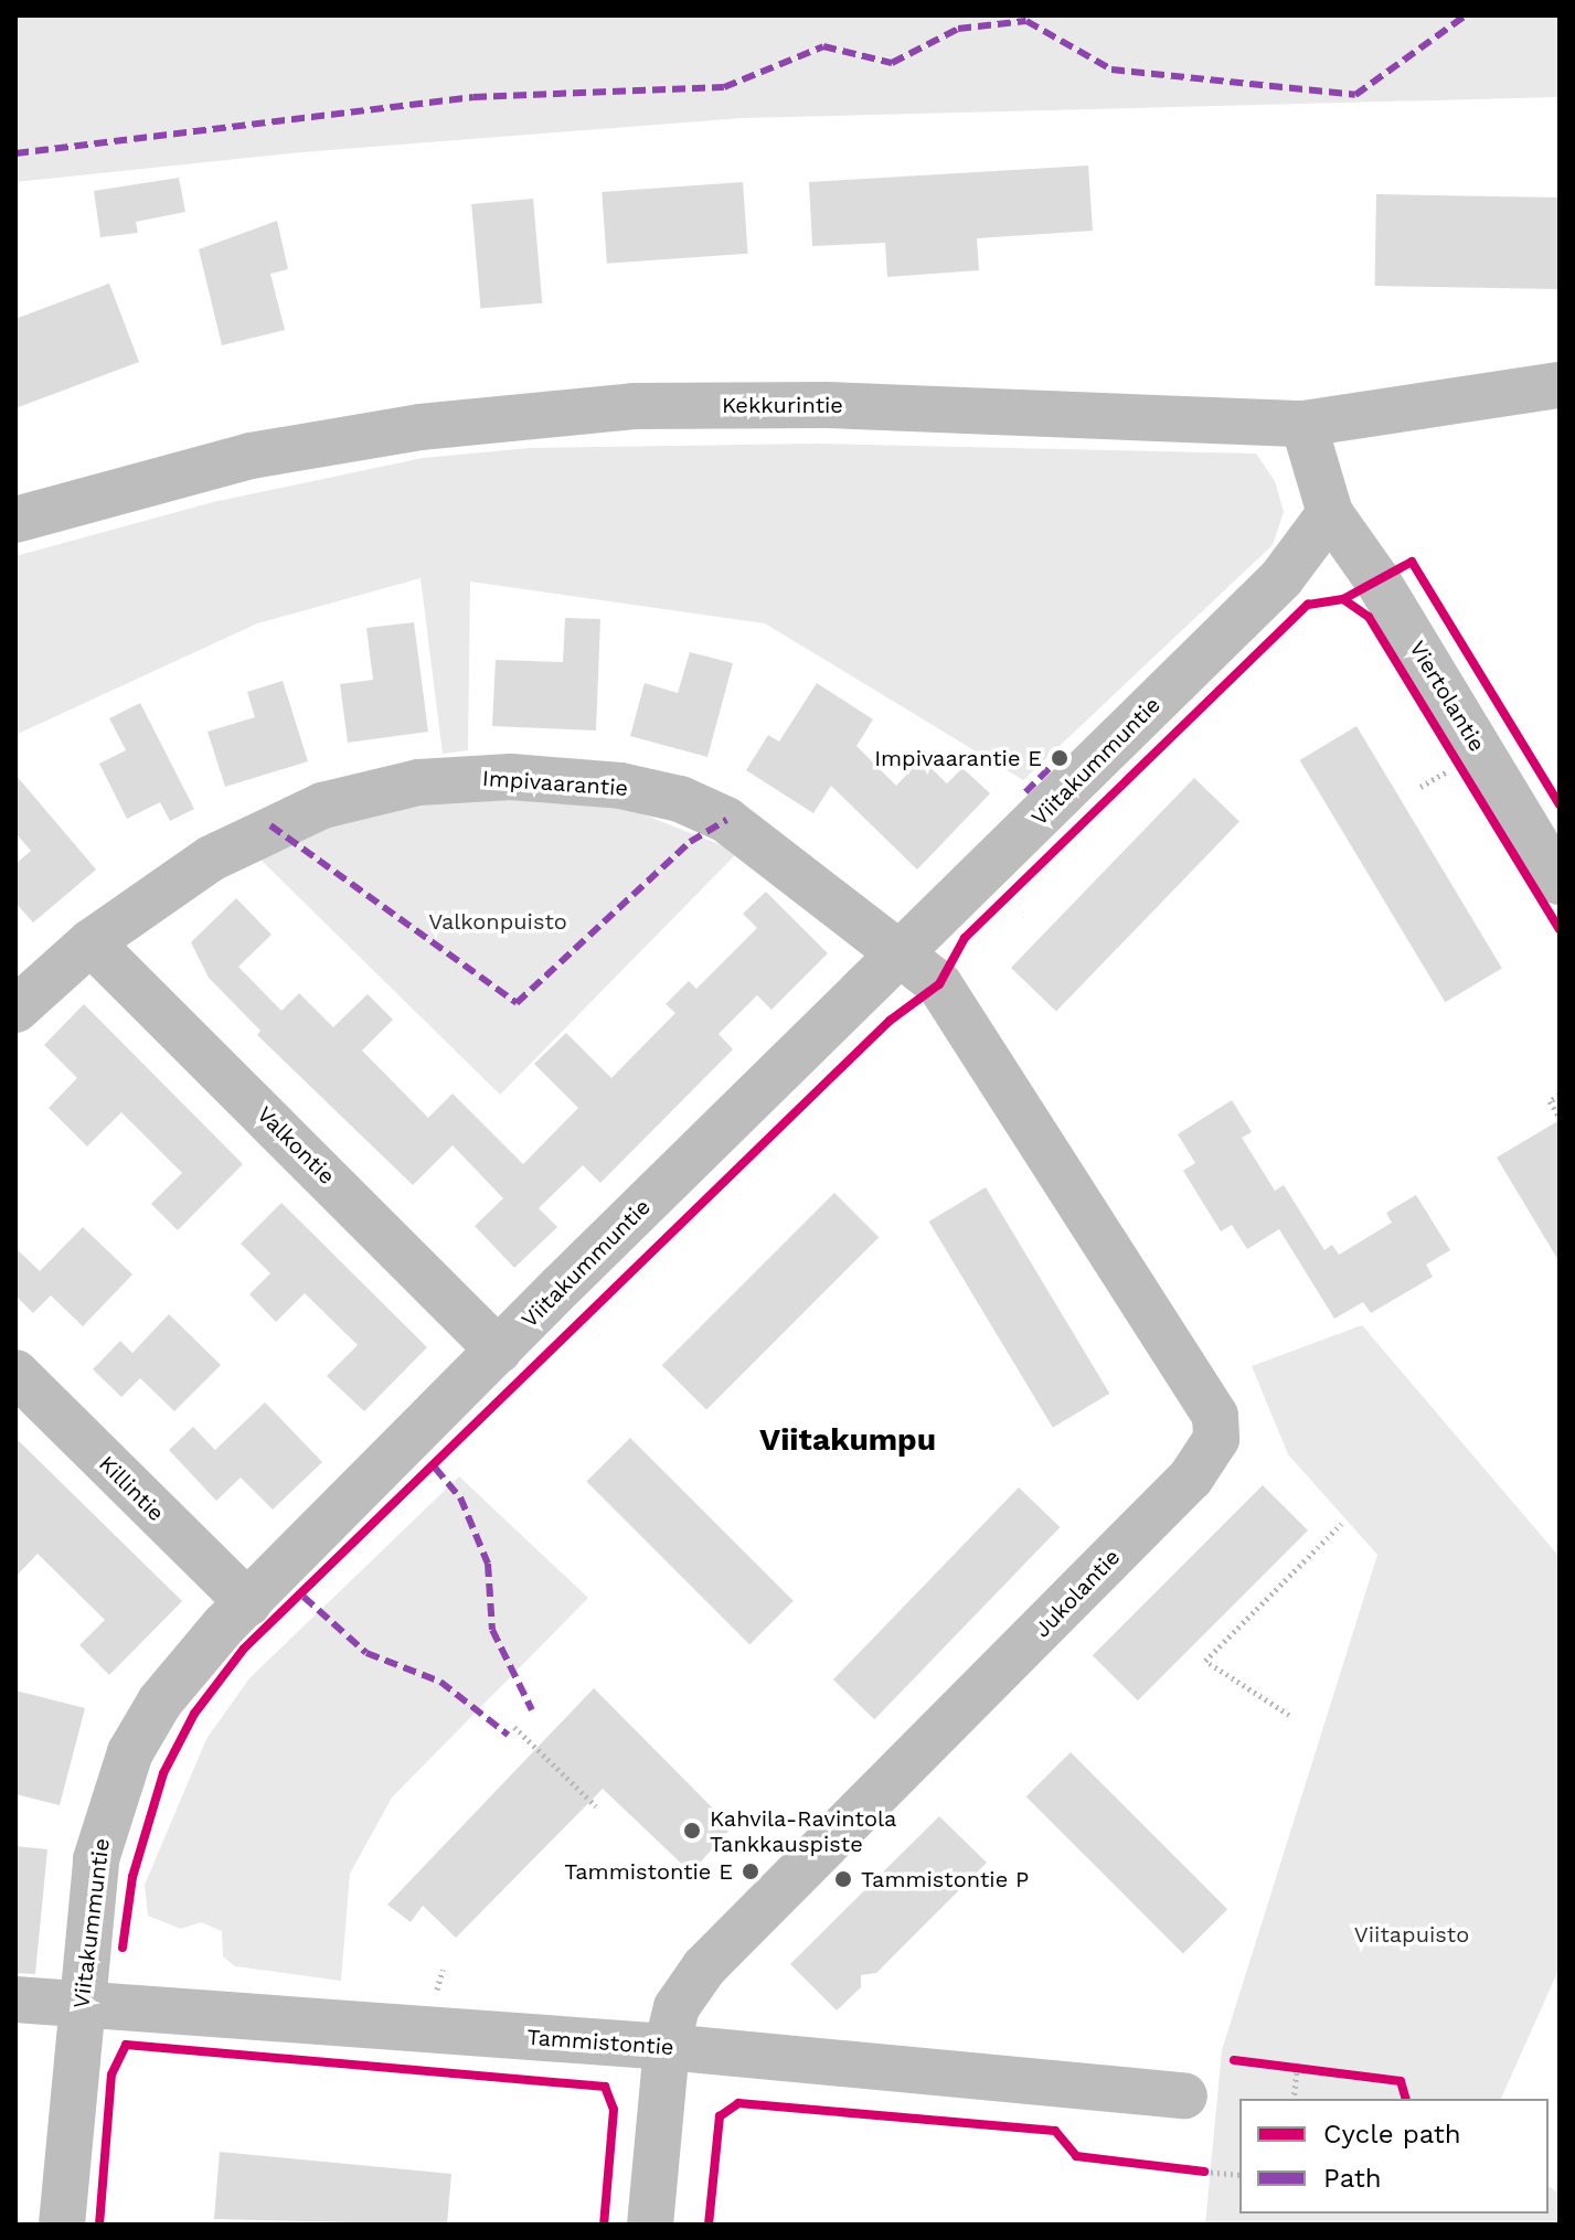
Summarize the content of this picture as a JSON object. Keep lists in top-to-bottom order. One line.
{"streets":{"street":["Kekkurintie","Viertolantie","Viitakummuntie","Impivaarantie","Valkontie","Killintie","Jukolantie","Tammistontie"]},"crossings":[["Viertolantie","Viitakummuntie"],["Viitakummuntie","Impivaarantie"],["Viitakummuntie","Valkontie"],["Viitakummuntie","Killintie"],["Viitakummuntie","Jukolantie"],["Viitakummuntie","Tammistontie"],["Impivaarantie","Valkontie"],["Impivaarantie","Jukolantie"],["Jukolantie","Tammistontie"]],"districts":["Viitakumpu"],"parks":["Valkonpuisto","Viitapuisto"],"places":["Impivaarantie E","Kahvila-Ravintola Tankkauspiste","Tammistontie E","Tammistontie P"],"legend":["Cycle path","Path"]}
